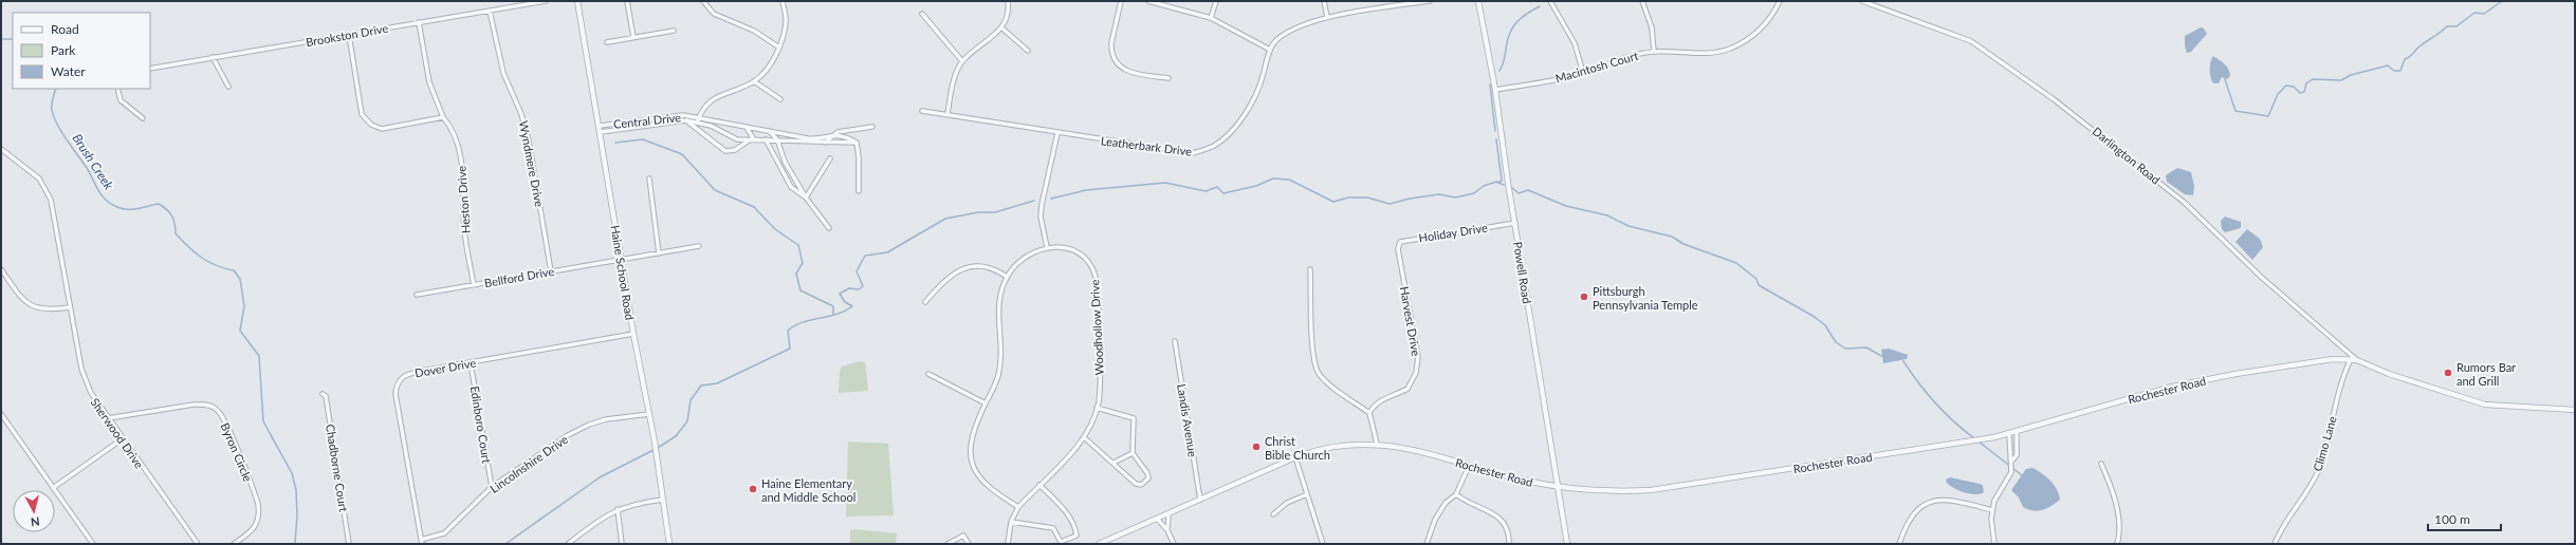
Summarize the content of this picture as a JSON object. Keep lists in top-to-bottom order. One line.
{"streets":{"street":["Brookston Drive","Macintosh Court","Central Drive","Leatherbark Drive","Darlington Road","Wyndmere Drive","Heston Drive","Holiday Drive","Haine School Road","Powell Road","Bellford Drive","Harvest Drive","Woodhollow Drive","Dover Drive","Rochester Road","Landis Avenue","Edinboro Court","Sherwood Drive","Climo Lane","Byron Circle","Lincolnshire Drive","Chadborne Court"]},"crossings":[["Brookston Drive","Wyndmere Drive"],["Brookston Drive","Heston Drive"],["Macintosh Court","Powell Road"],["Central Drive","Haine School Road"],["Darlington Road","Rochester Road"],["Wyndmere Drive","Bellford Drive"],["Heston Drive","Bellford Drive"],["Holiday Drive","Powell Road"],["Holiday Drive","Harvest Drive"],["Haine School Road","Bellford Drive"],["Haine School Road","Dover Drive"],["Haine School Road","Lincolnshire Drive"],["Powell Road","Rochester Road"],["Dover Drive","Edinboro Court"],["Dover Drive","Lincolnshire Drive"],["Rochester Road","Landis Avenue"],["Rochester Road","Climo Lane"],["Edinboro Court","Lincolnshire Drive"],["Sherwood Drive","Byron Circle"]],"water":["Brush Creek"],"places":["Pittsburgh Pennsylvania Temple","Rumors Bar and Grill","Christ Bible Church","Haine Elementary and Middle School"],"legend":["Road","Park","Water"],"scale_bar":"100 m","north":"bottom"}
